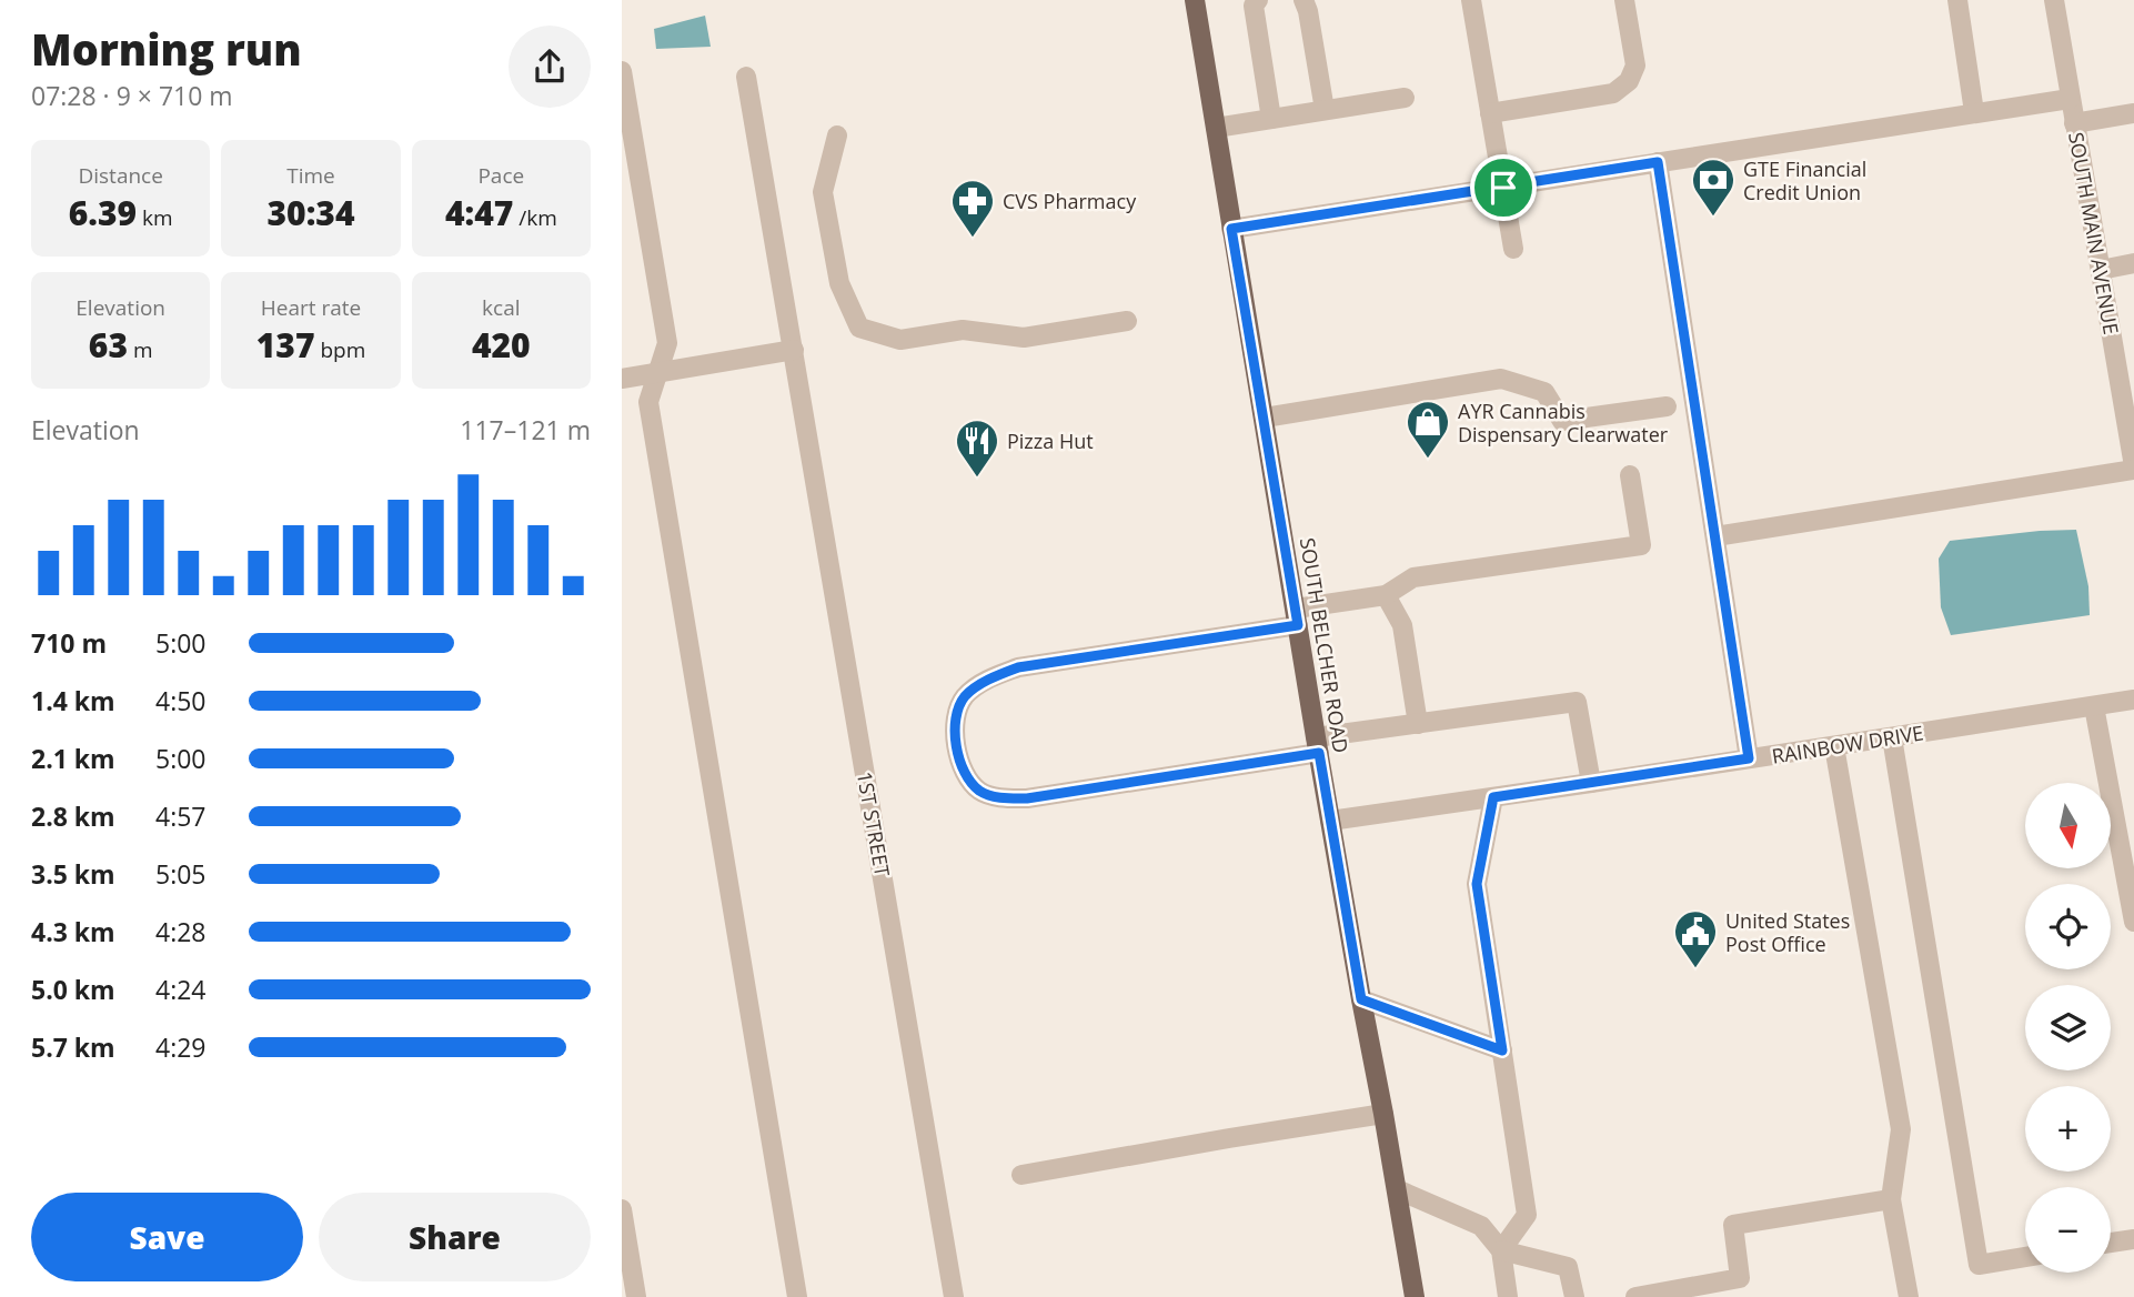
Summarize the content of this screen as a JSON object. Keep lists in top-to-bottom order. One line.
{"streets":{"main road":["SOUTH BELCHER ROAD"],"street":["SOUTH MAIN AVENUE","RAINBOW DRIVE","1ST STREET"]},"crossings":[["SOUTH BELCHER ROAD","RAINBOW DRIVE"]],"places":{"bank":["GTE Financial Credit Union"],"pharmacy":["CVS Pharmacy"],"shop":["AYR Cannabis Dispensary Clearwater"],"restaurant":["Pizza Hut"],"public building":["United States Post Office"]},"north":"bottom","page":{"heading":["Morning run","07:28 · 9 × 710 m"],"stats":[["Distance","6.39 km"],["Time","30:34"],["Pace","4:47 /km"],["Elevation","63 m"],["Heart rate","137 bpm"],["kcal","420"]],"chart":["Elevation","117–121 m"],"list":[{"name":"710 m","note":"5:00"},{"name":"1.4 km","note":"4:50"},{"name":"2.1 km","note":"5:00"},{"name":"2.8 km","note":"4:57"},{"name":"3.5 km","note":"5:05"},{"name":"4.3 km","note":"4:28"},{"name":"5.0 km","note":"4:24"},{"name":"5.7 km","note":"4:29"}],"map_buttons":["+","−"],"buttons":["Save","Share"]}}
